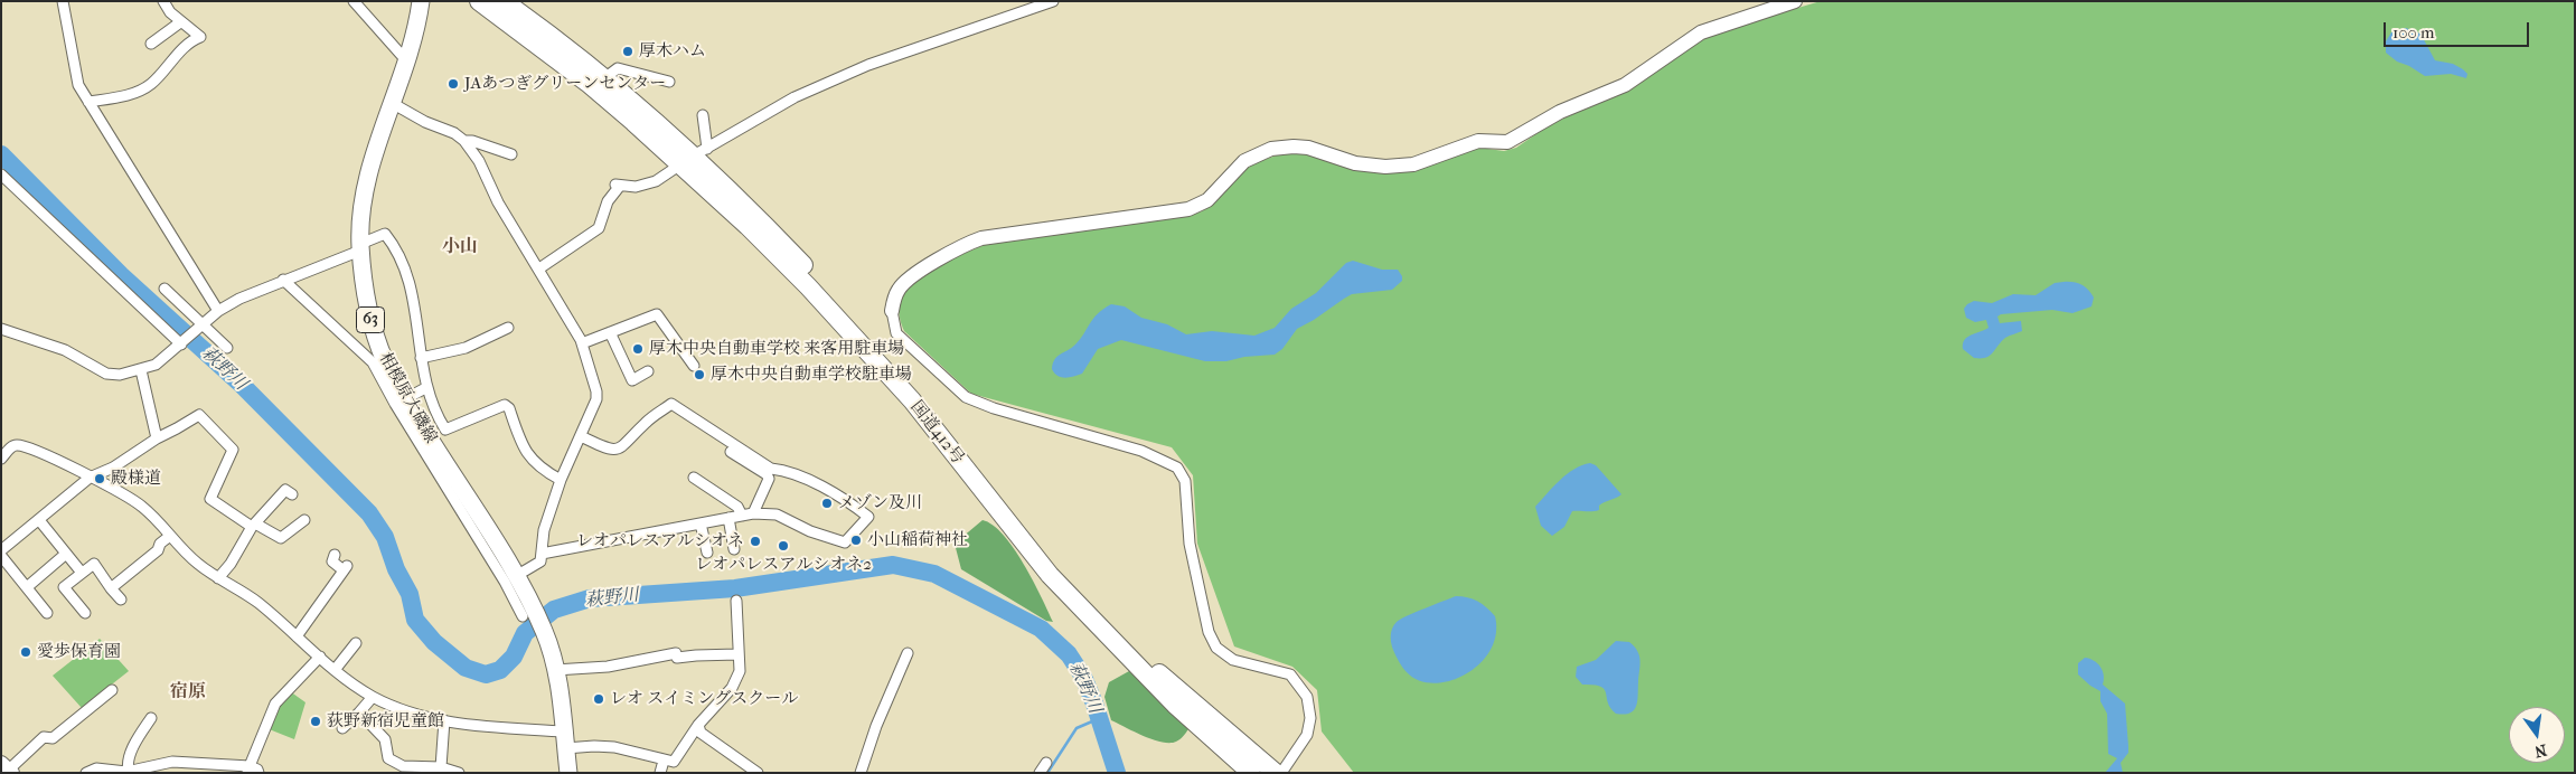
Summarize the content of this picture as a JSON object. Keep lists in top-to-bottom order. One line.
{"streets":{"highway":["国道412号"],"main road":["63","相模原大磯線"]},"districts":["小山","宿原"],"water":["萩野川"],"places":["厚木ハム","JAあつぎグリーンセンター","厚木中央自動車学校 来客用駐車場","厚木中央自動車学校駐車場","殿様道","メゾン及川","小山稲荷神社","レオパレスアルシオネ","レオパレスアルシオネ2","愛歩保育園","レオ スイミングスクール","荻野新宿児童館"],"scale_bar":"100 m","north":"bottom"}
